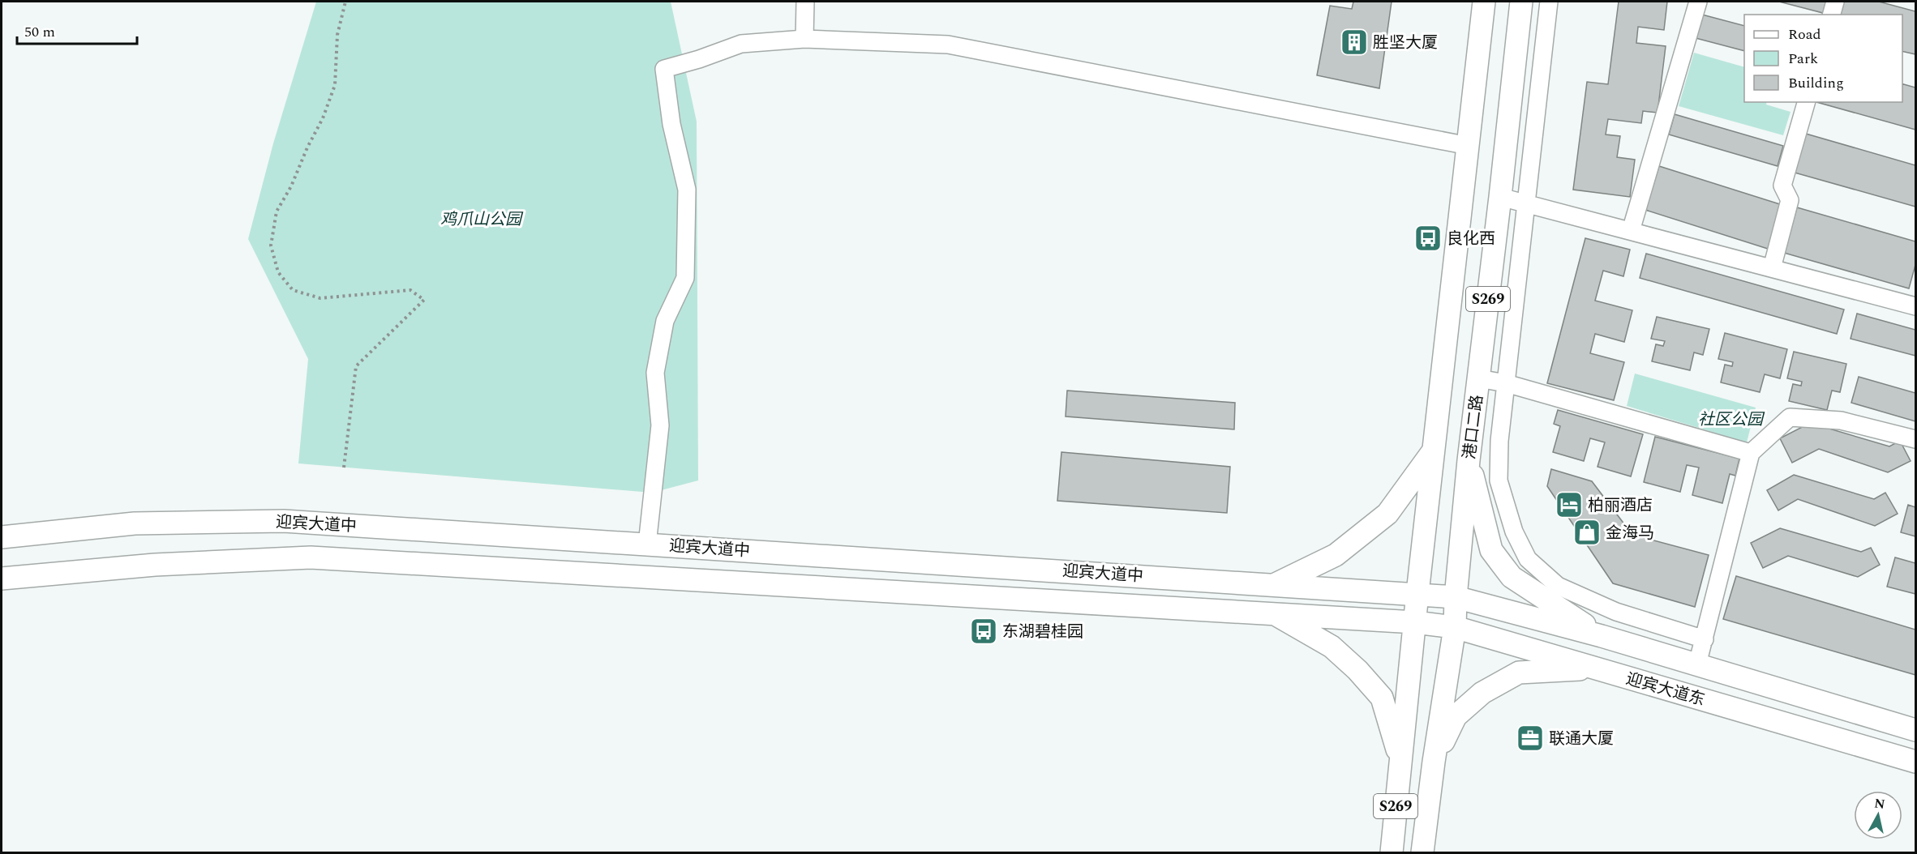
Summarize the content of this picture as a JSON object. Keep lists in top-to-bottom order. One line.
{"streets":{"main road":["S269","港口二路","迎宾大道中","迎宾大道东"]},"crossings":[["S269","迎宾大道中"],["S269","迎宾大道东"],["港口二路","迎宾大道东"],["迎宾大道中","迎宾大道东"]],"parks":["鸡爪山公园","社区公园"],"places":{"building":["胜坚大厦"],"bus stop":["良化西","东湖碧桂园"],"hotel":["柏丽酒店"],"shop":["金海马"],"office":["联通大厦"]},"legend":["Road","Park","Building"],"scale_bar":"50 m","north":"top"}
